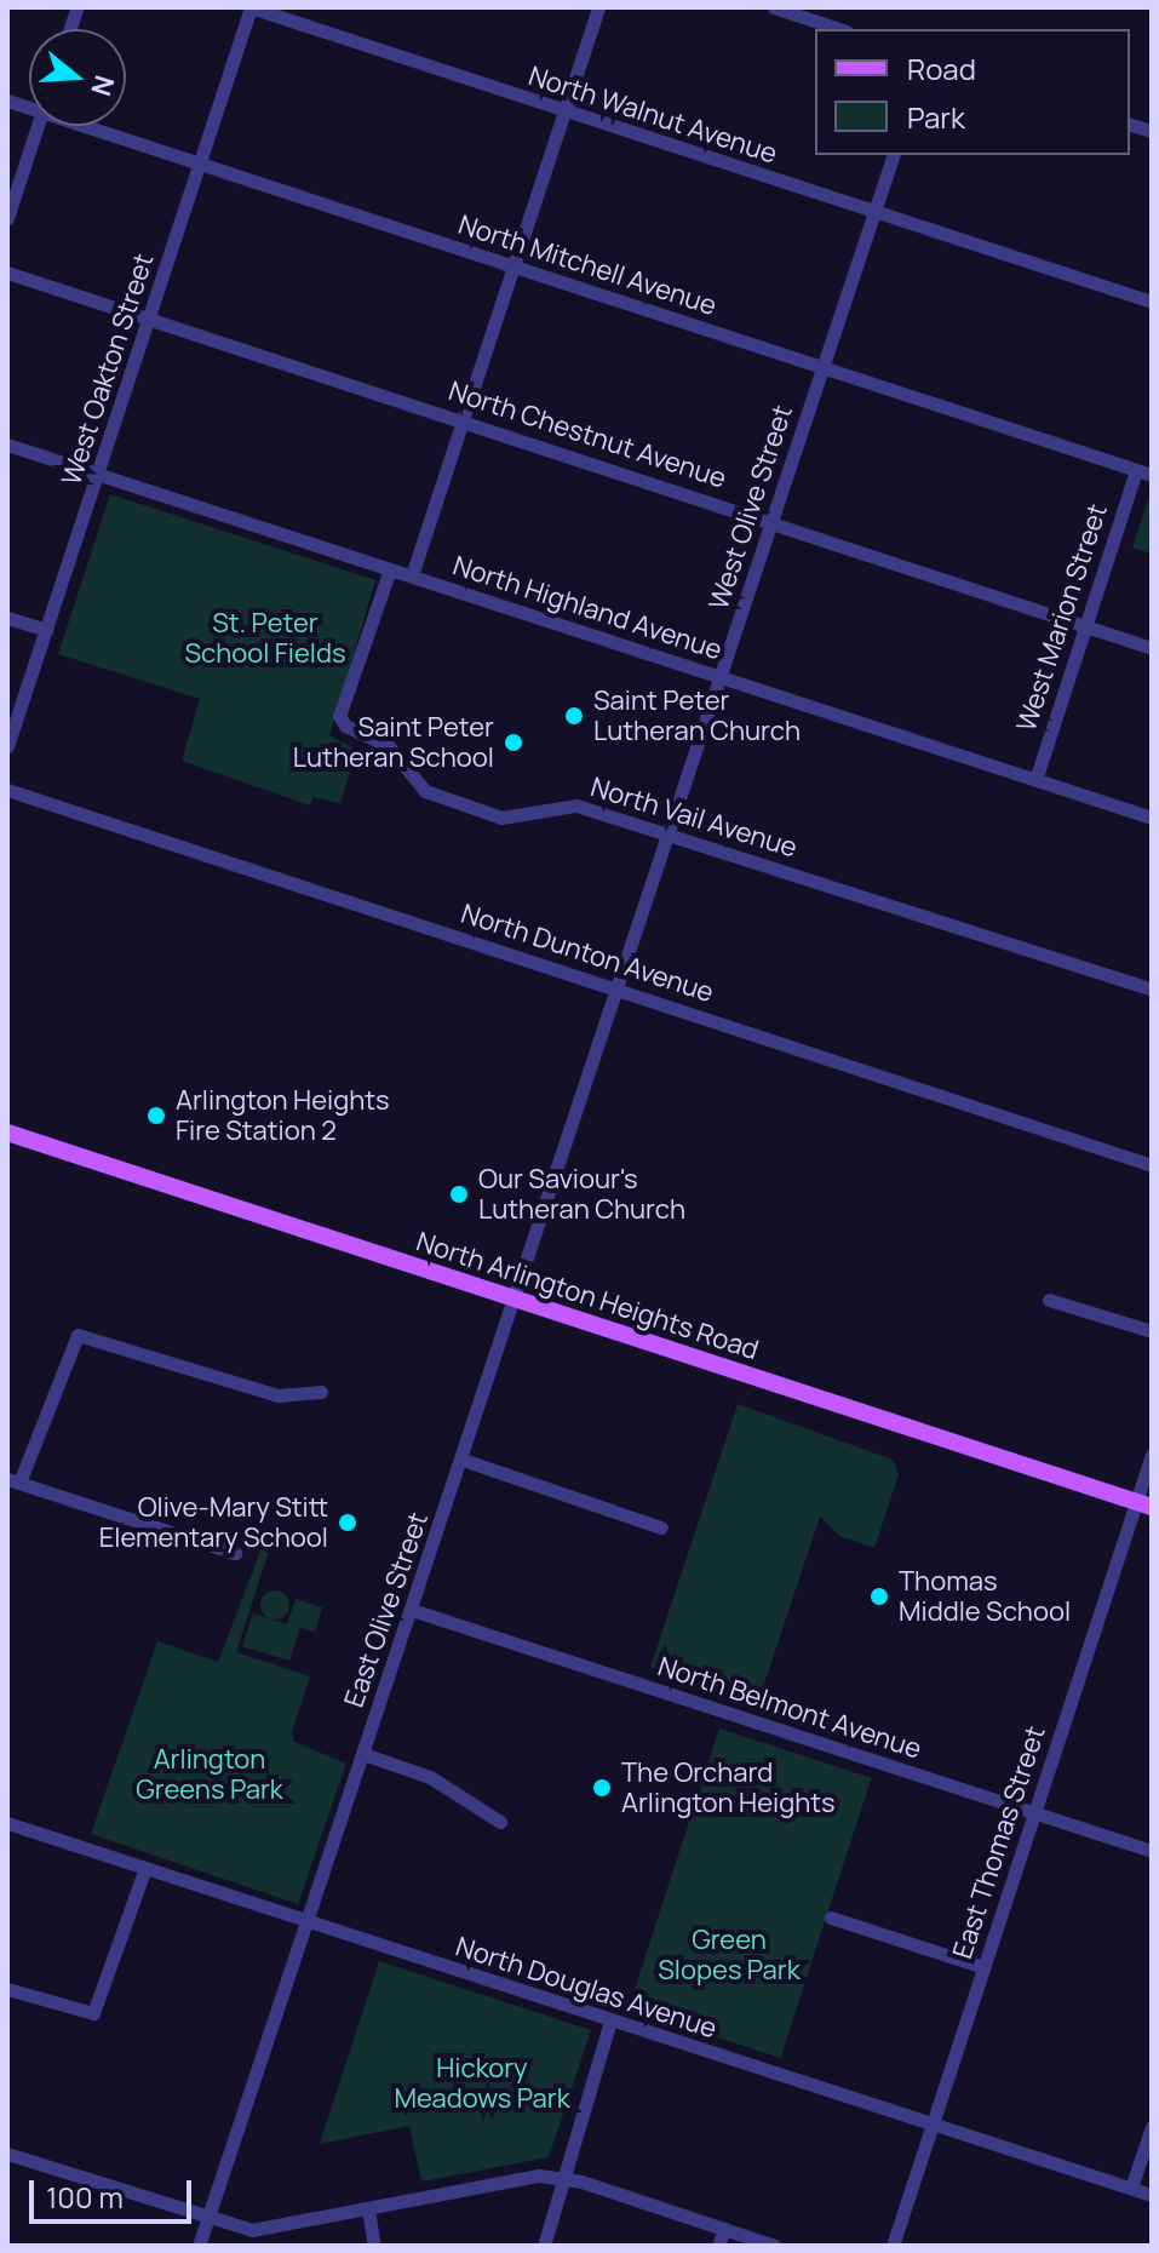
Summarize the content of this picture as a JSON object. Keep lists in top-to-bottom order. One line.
{"streets":{"main road":["North Arlington Heights Road"],"street":["North Walnut Avenue","North Mitchell Avenue","West Oakton Street","North Chestnut Avenue","West Olive Street","North Highland Avenue","West Marion Street","North Vail Avenue","North Dunton Avenue","East Olive Street","North Belmont Avenue","East Thomas Street","North Douglas Avenue"]},"crossings":[["North Walnut Avenue","West Oakton Street"],["North Walnut Avenue","West Olive Street"],["North Mitchell Avenue","West Oakton Street"],["North Mitchell Avenue","West Olive Street"],["North Mitchell Avenue","West Marion Street"],["West Oakton Street","North Chestnut Avenue"],["West Oakton Street","North Highland Avenue"],["North Chestnut Avenue","West Olive Street"],["North Chestnut Avenue","West Marion Street"],["West Olive Street","North Highland Avenue"],["West Olive Street","North Vail Avenue"],["West Olive Street","North Dunton Avenue"],["West Olive Street","East Olive Street"],["North Highland Avenue","West Marion Street"],["North Highland Avenue","North Vail Avenue"],["North Dunton Avenue","East Olive Street"],["North Arlington Heights Road","East Olive Street"],["North Arlington Heights Road","East Thomas Street"],["East Olive Street","North Belmont Avenue"],["East Olive Street","North Douglas Avenue"],["North Belmont Avenue","East Thomas Street"],["East Thomas Street","North Douglas Avenue"]],"parks":["St. Peter School Fields","Arlington Greens Park","Green Slopes Park","Hickory Meadows Park"],"places":["Saint Peter Lutheran Church","Saint Peter Lutheran School","Arlington Heights Fire Station 2","Our Saviour's Lutheran Church","Olive-Mary Stitt Elementary School","Thomas Middle School","The Orchard Arlington Heights"],"legend":["Road","Park"],"scale_bar":"100 m","north":"right"}
